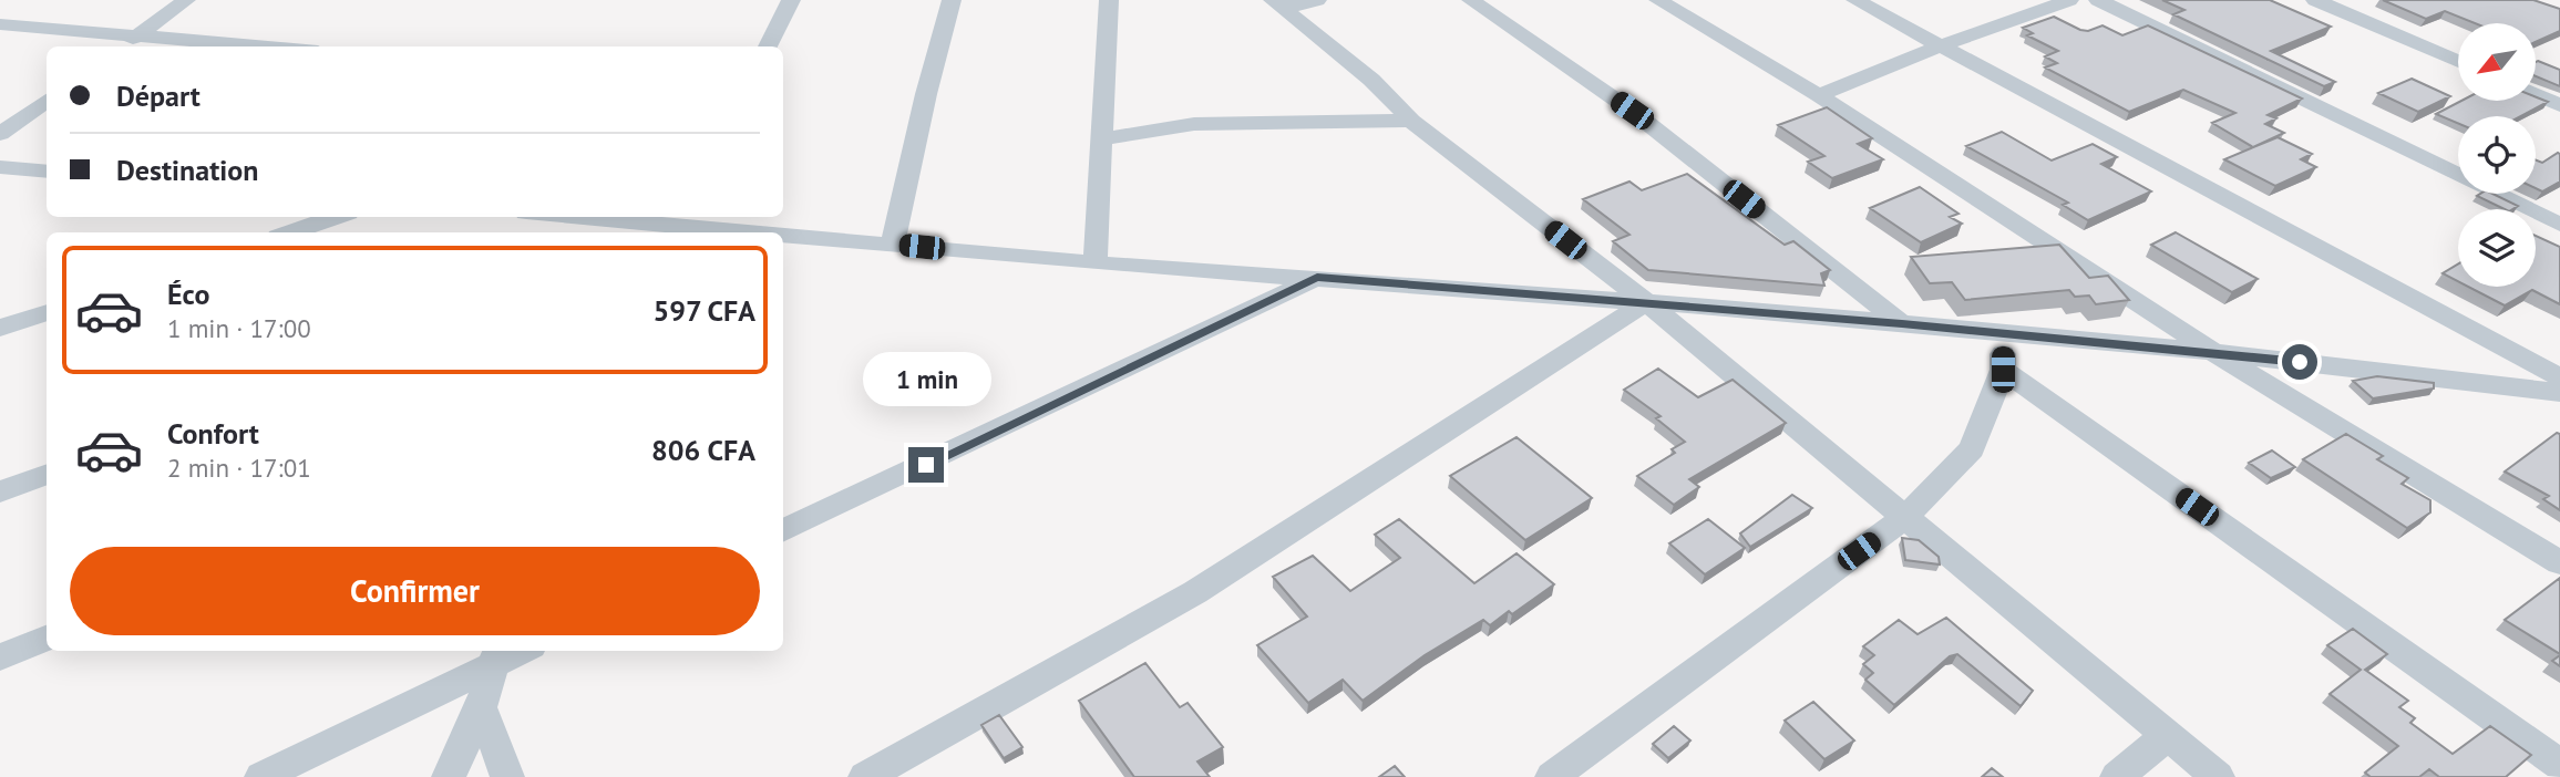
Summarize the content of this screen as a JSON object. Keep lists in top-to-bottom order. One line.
{"north":"bottom left","page":{"banner":["Départ","Destination"],"list":[{"name":"Éco","note":"1 min · 17:00","value":"597 CFA"},{"name":"Confort","note":"2 min · 17:01","value":"806 CFA"}],"bubble":"1 min","buttons":"Confirmer"}}
